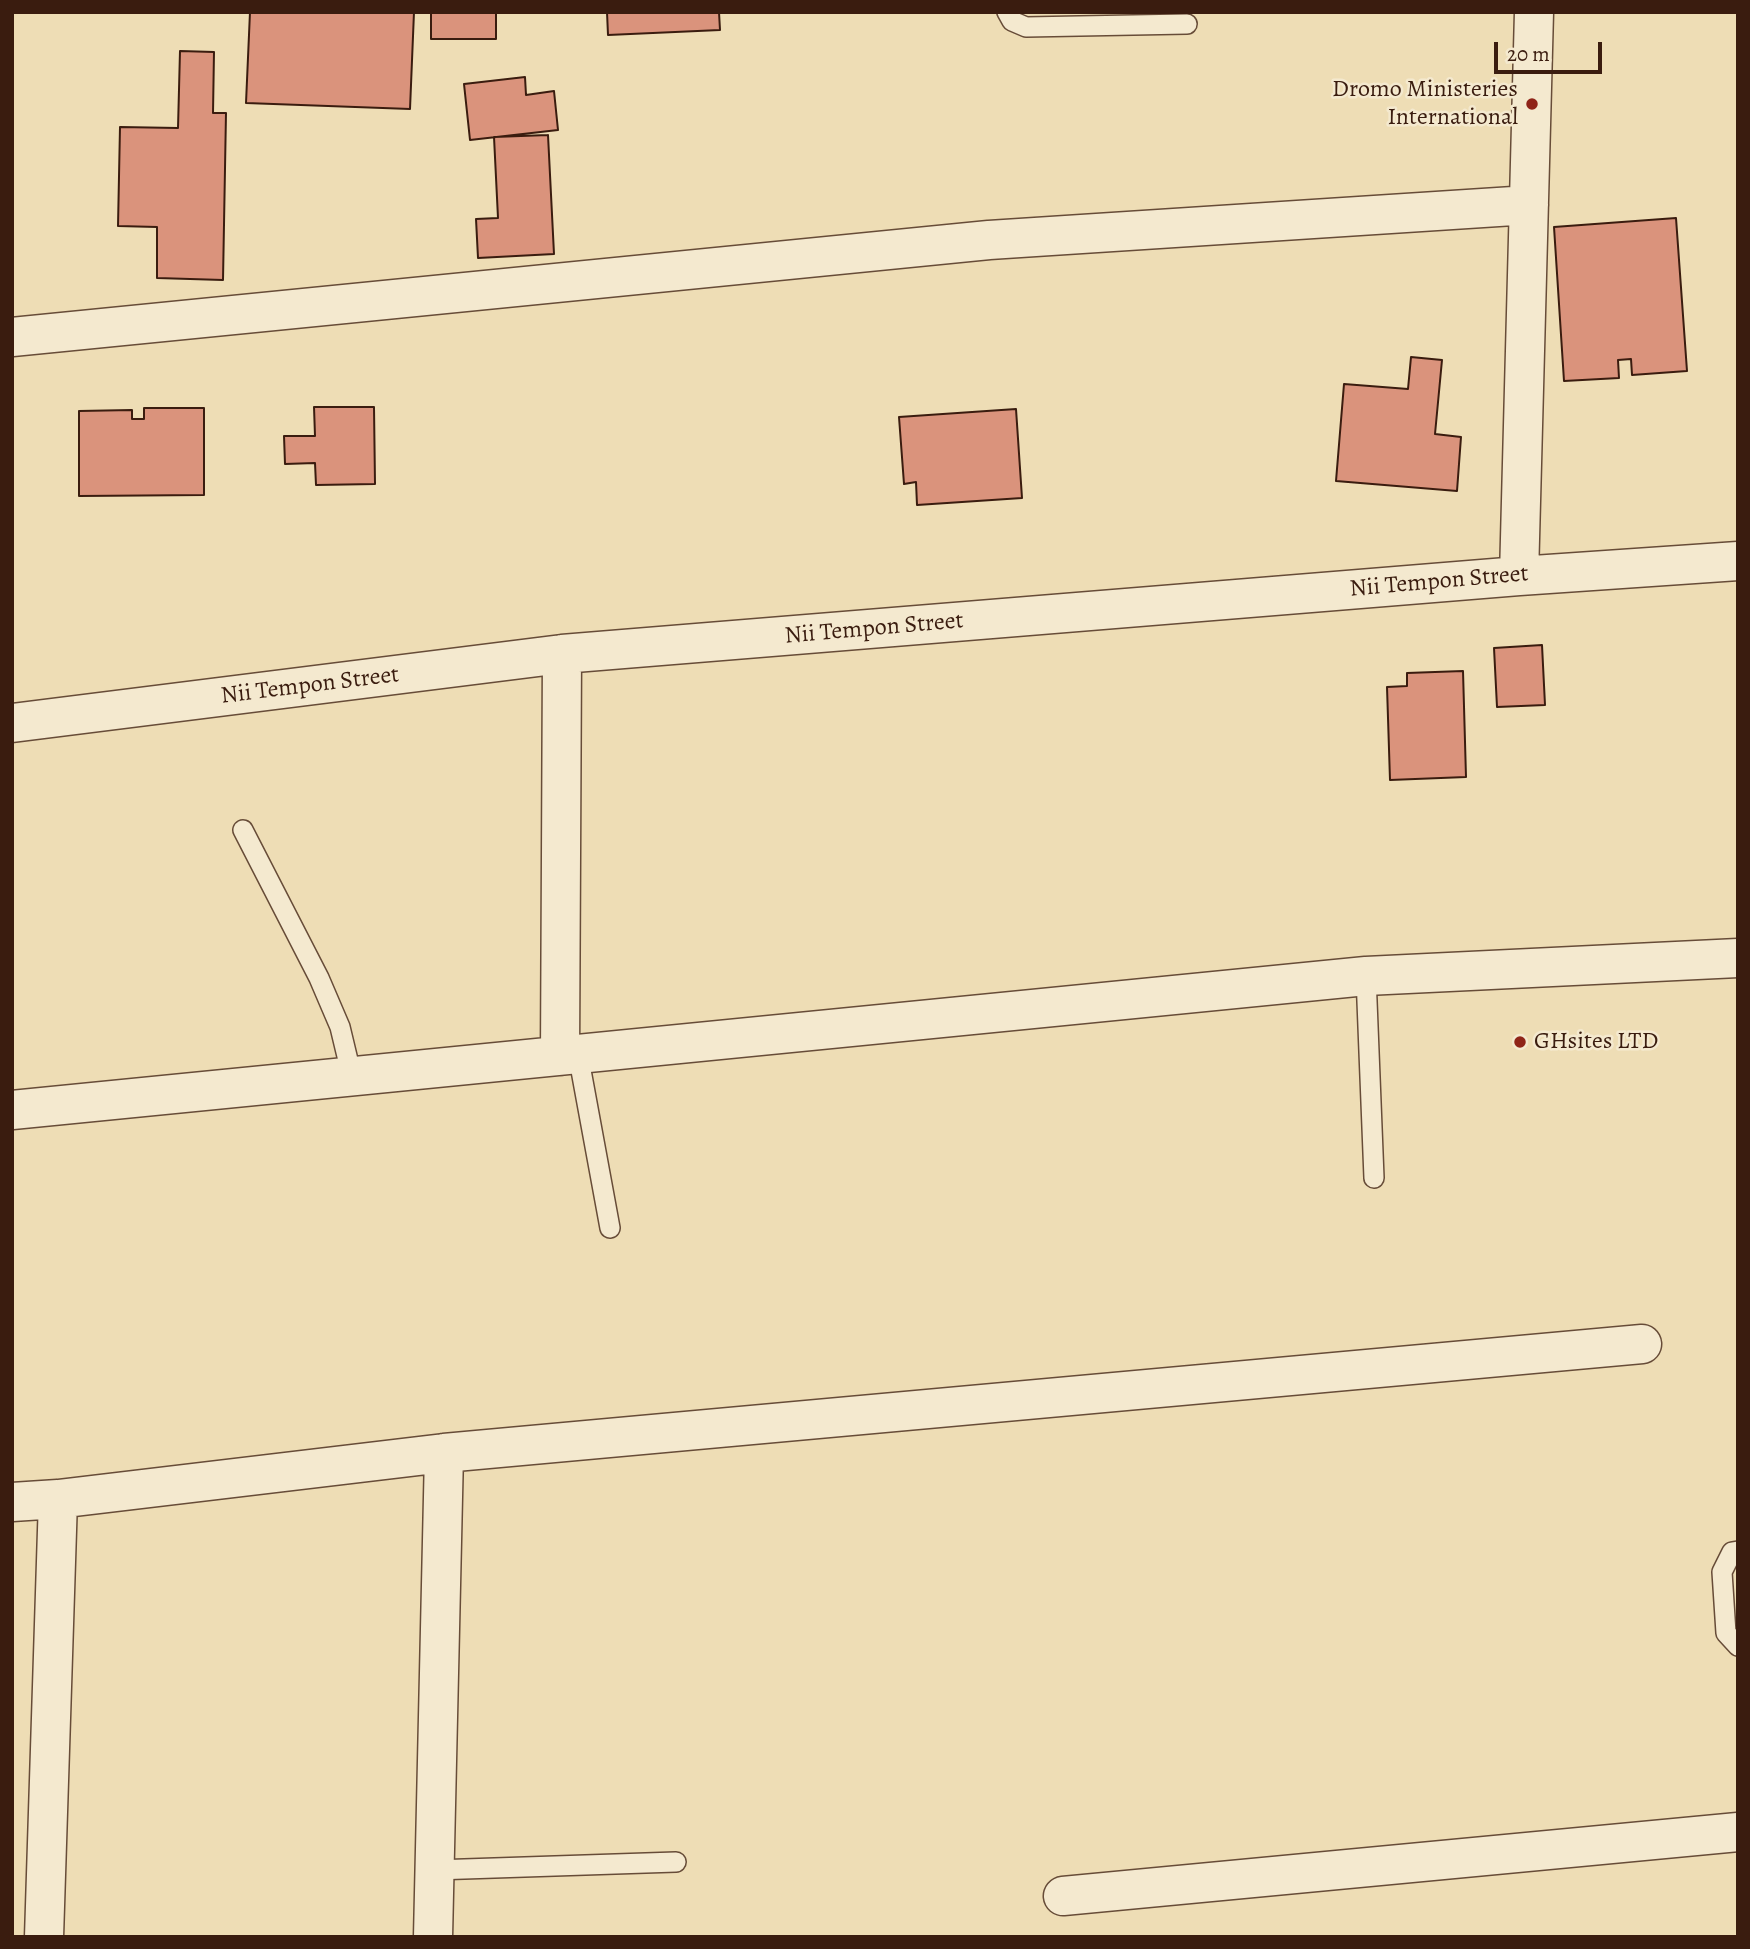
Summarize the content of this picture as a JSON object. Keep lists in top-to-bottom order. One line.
{"streets":{"street":["Nii Tempon Street"]},"places":["Dromo Ministeries International","GHsites LTD"],"scale_bar":"20 m"}
